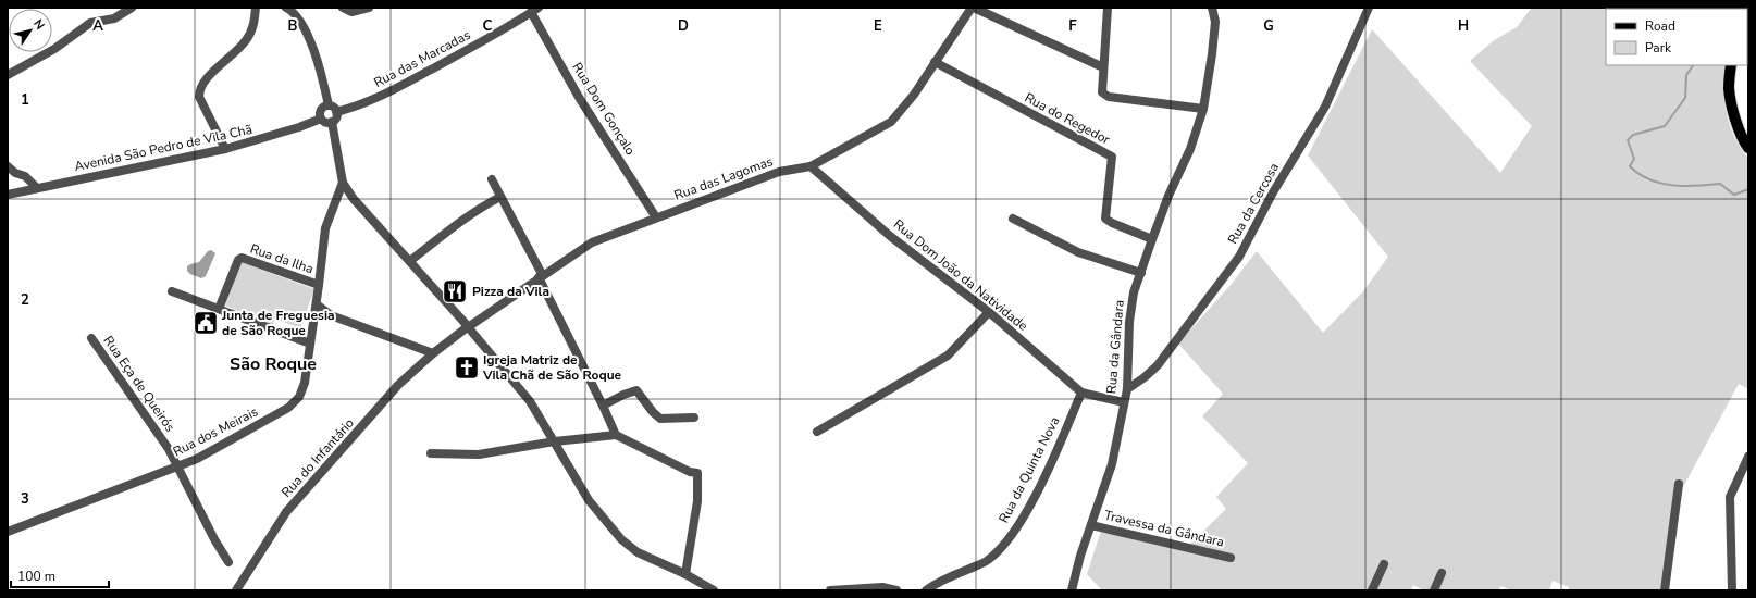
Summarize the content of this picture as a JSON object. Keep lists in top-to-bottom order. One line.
{"streets":{"street":["Rua das Marcadas","Rua Dom Gonçalo","Rua do Regedor","Avenida São Pedro de Vila Chã","Rua das Lagomas","Rua da Cercosa","Rua da Ilha","Rua Dom João da Natividade","Rua da Gândara","Rua Eça de Queirós","Rua dos Meirais","Rua do Infantário","Rua da Quinta Nova","Travessa da Gândara"]},"crossings":[["Rua das Marcadas","Rua Dom Gonçalo"],["Rua das Marcadas","Avenida São Pedro de Vila Chã"],["Rua Dom Gonçalo","Rua das Lagomas"],["Rua do Regedor","Rua das Lagomas"],["Rua do Regedor","Rua da Gândara"],["Rua das Lagomas","Rua Dom João da Natividade"],["Rua das Lagomas","Rua do Infantário"],["Rua da Cercosa","Rua da Gândara"],["Rua da Ilha","Rua dos Meirais"],["Rua Dom João da Natividade","Rua da Gândara"],["Rua Dom João da Natividade","Rua da Quinta Nova"],["Rua da Gândara","Travessa da Gândara"],["Rua Eça de Queirós","Rua dos Meirais"]],"districts":["São Roque"],"places":{"restaurant":["Pizza da Vila"],"public building":["Junta de Freguesia de São Roque"],"church":["Igreja Matriz de Vila Chã de São Roque"]},"legend":["Road","Park"],"scale_bar":"100 m","north":"top right","grid":{"columns":["A","B","C","D","E","F","G","H"],"rows":["1","2","3"]}}
